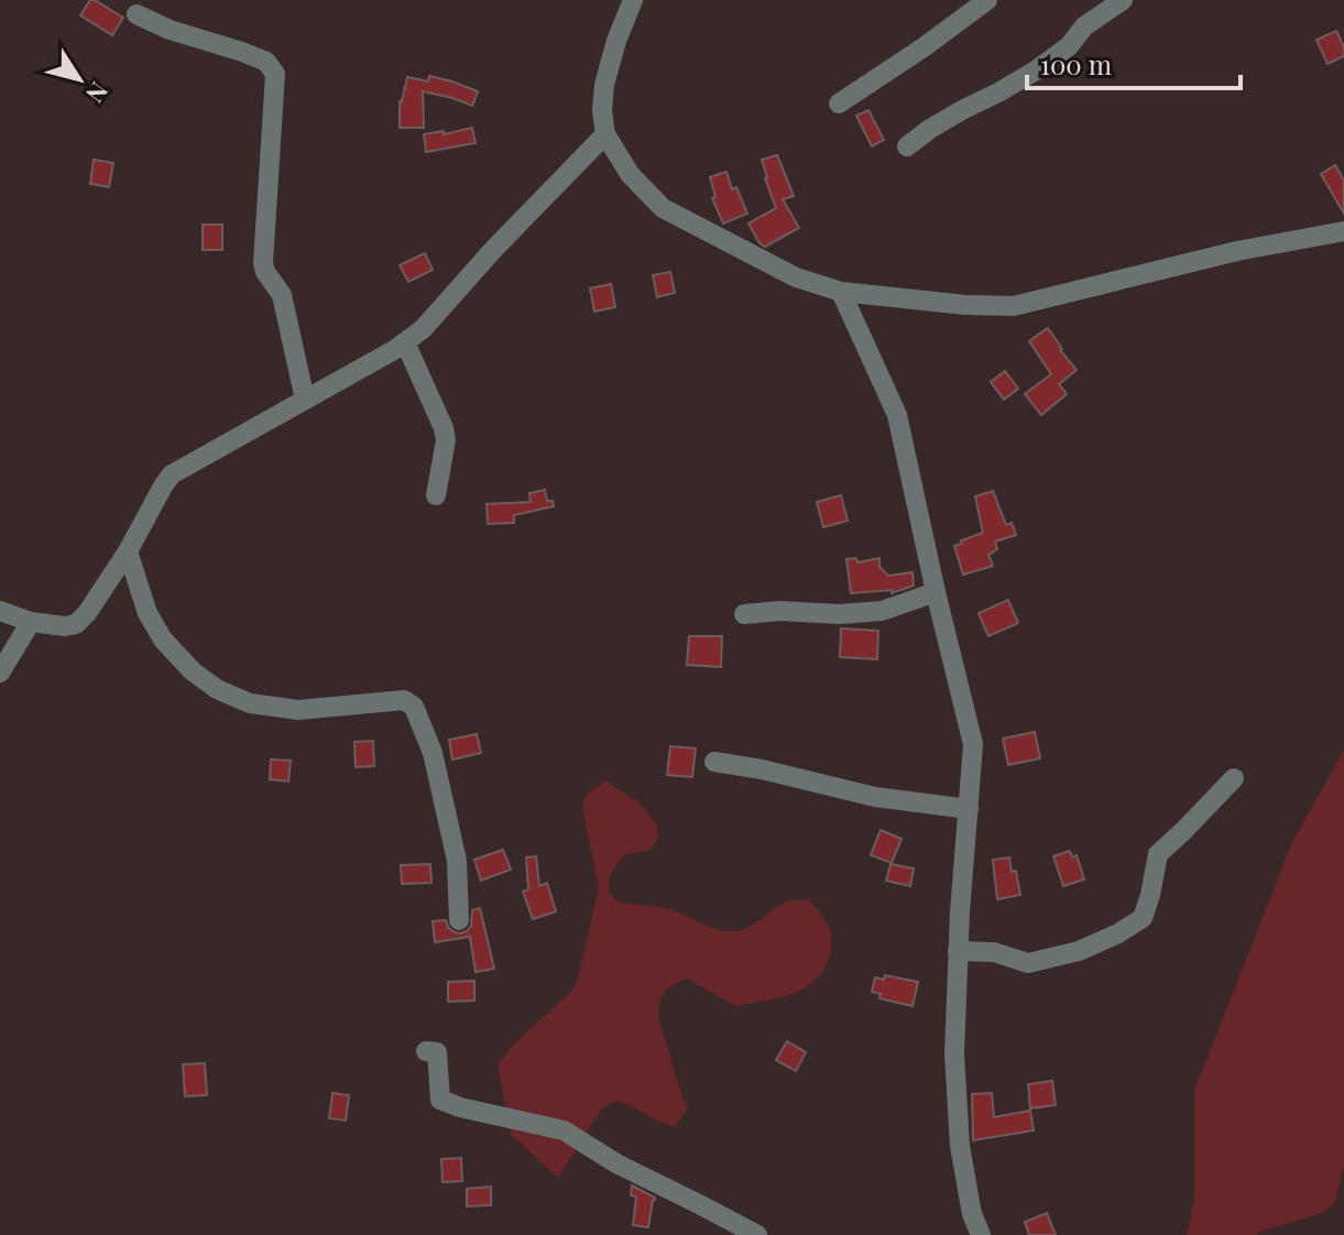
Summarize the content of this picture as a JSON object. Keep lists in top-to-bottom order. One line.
{"scale_bar":"100 m","north":"bottom right"}
